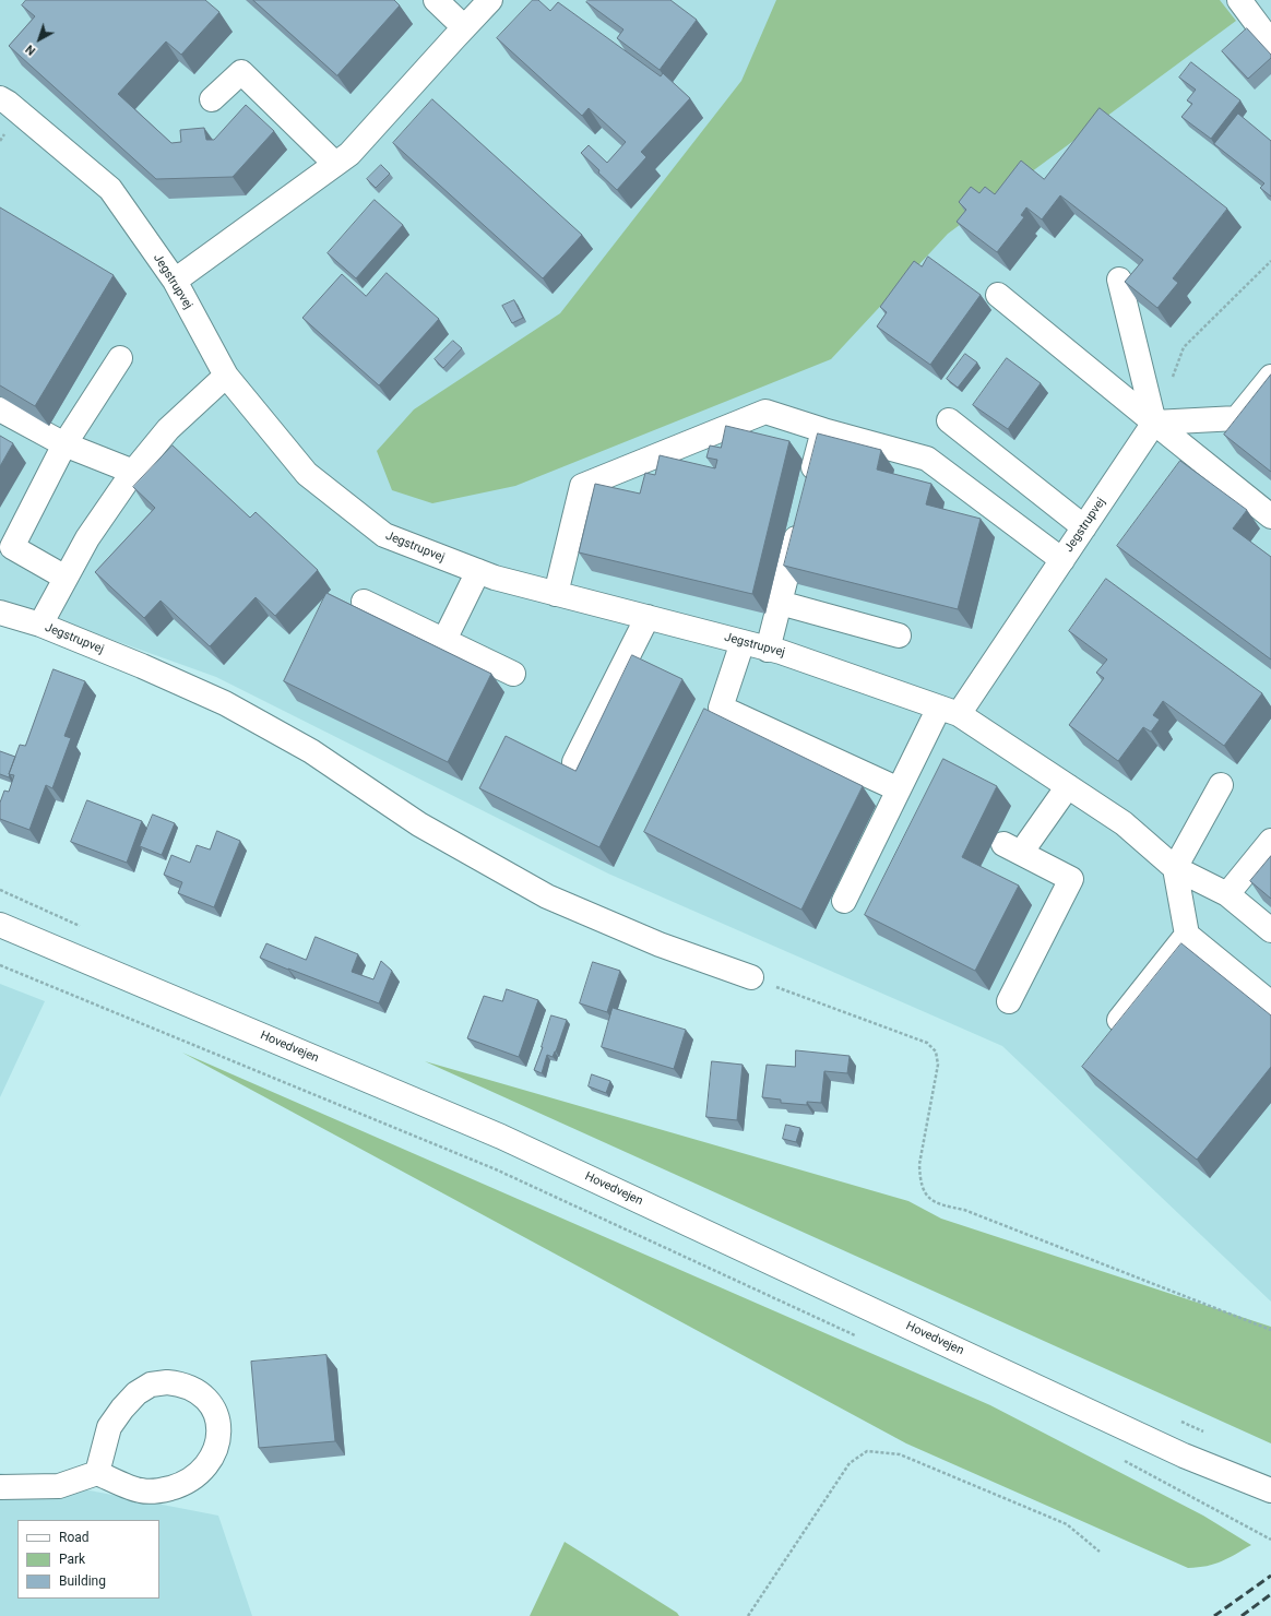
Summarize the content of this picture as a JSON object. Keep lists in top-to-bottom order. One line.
{"streets":{"street":["Jegstrupvej","Hovedvejen"]},"legend":["Road","Park","Building"],"north":"bottom left"}
